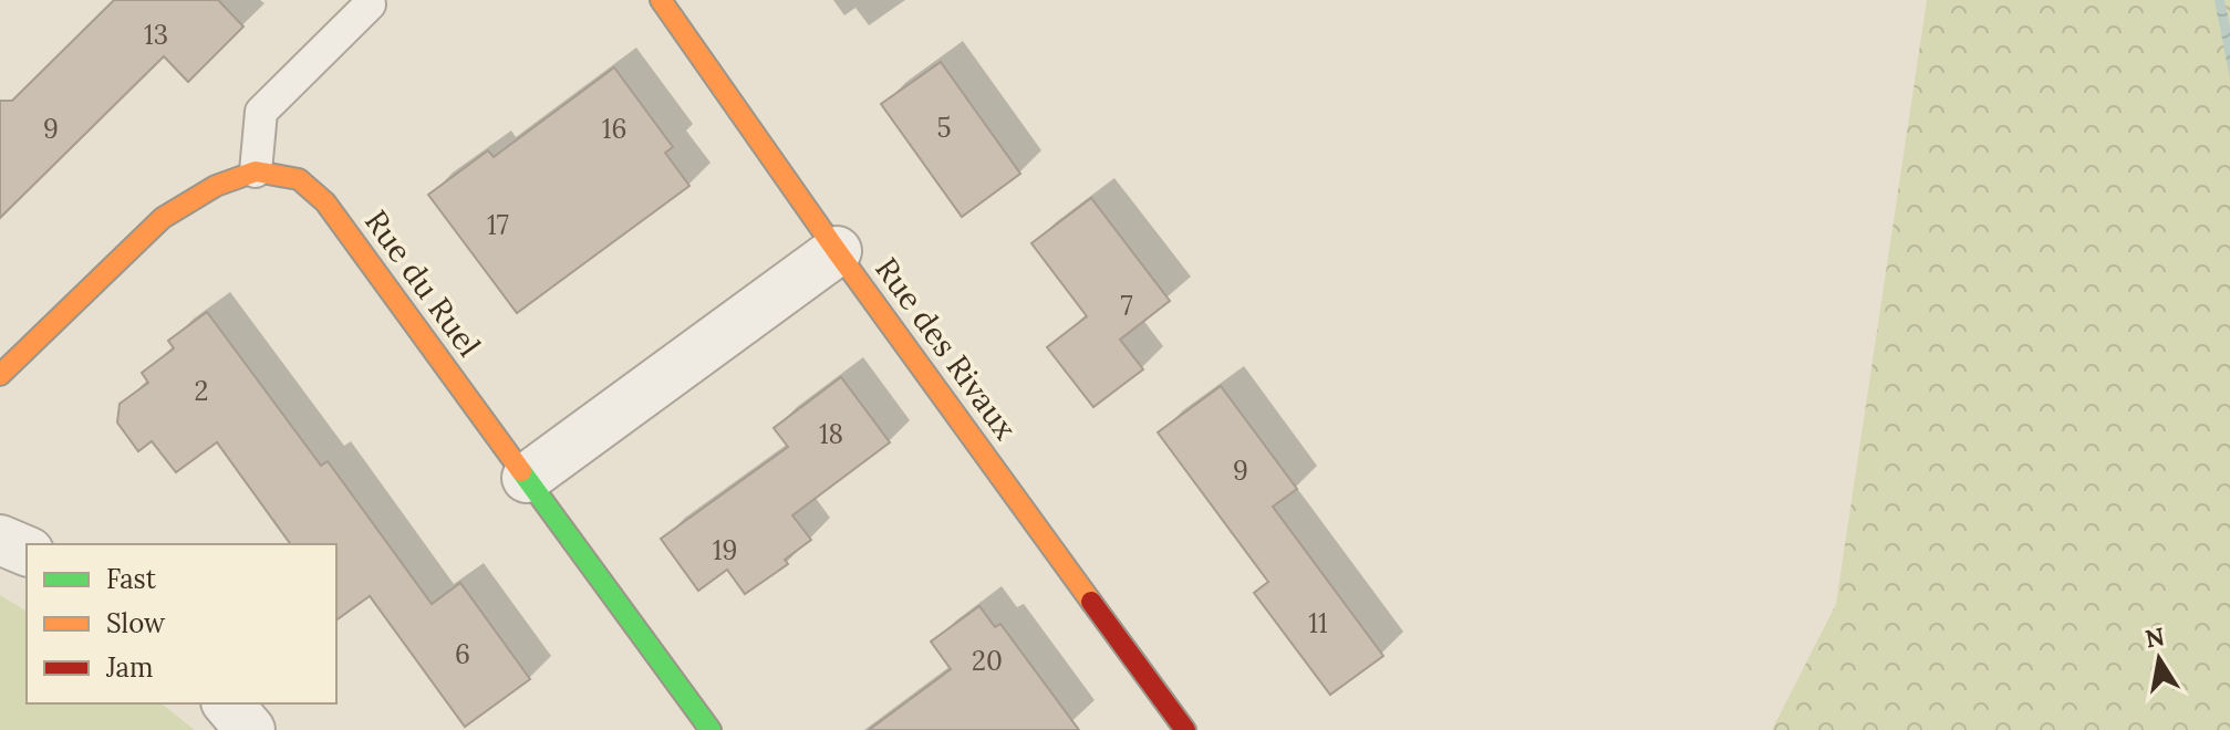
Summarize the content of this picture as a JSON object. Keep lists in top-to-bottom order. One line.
{"streets":{"street":["Rue du Ruel","Rue des Rivaux"]},"house_numbers":["13","5","9","16","17","7","2","18","9","19","11","6","20"],"legend":["Fast","Slow","Jam"],"north":"top"}
